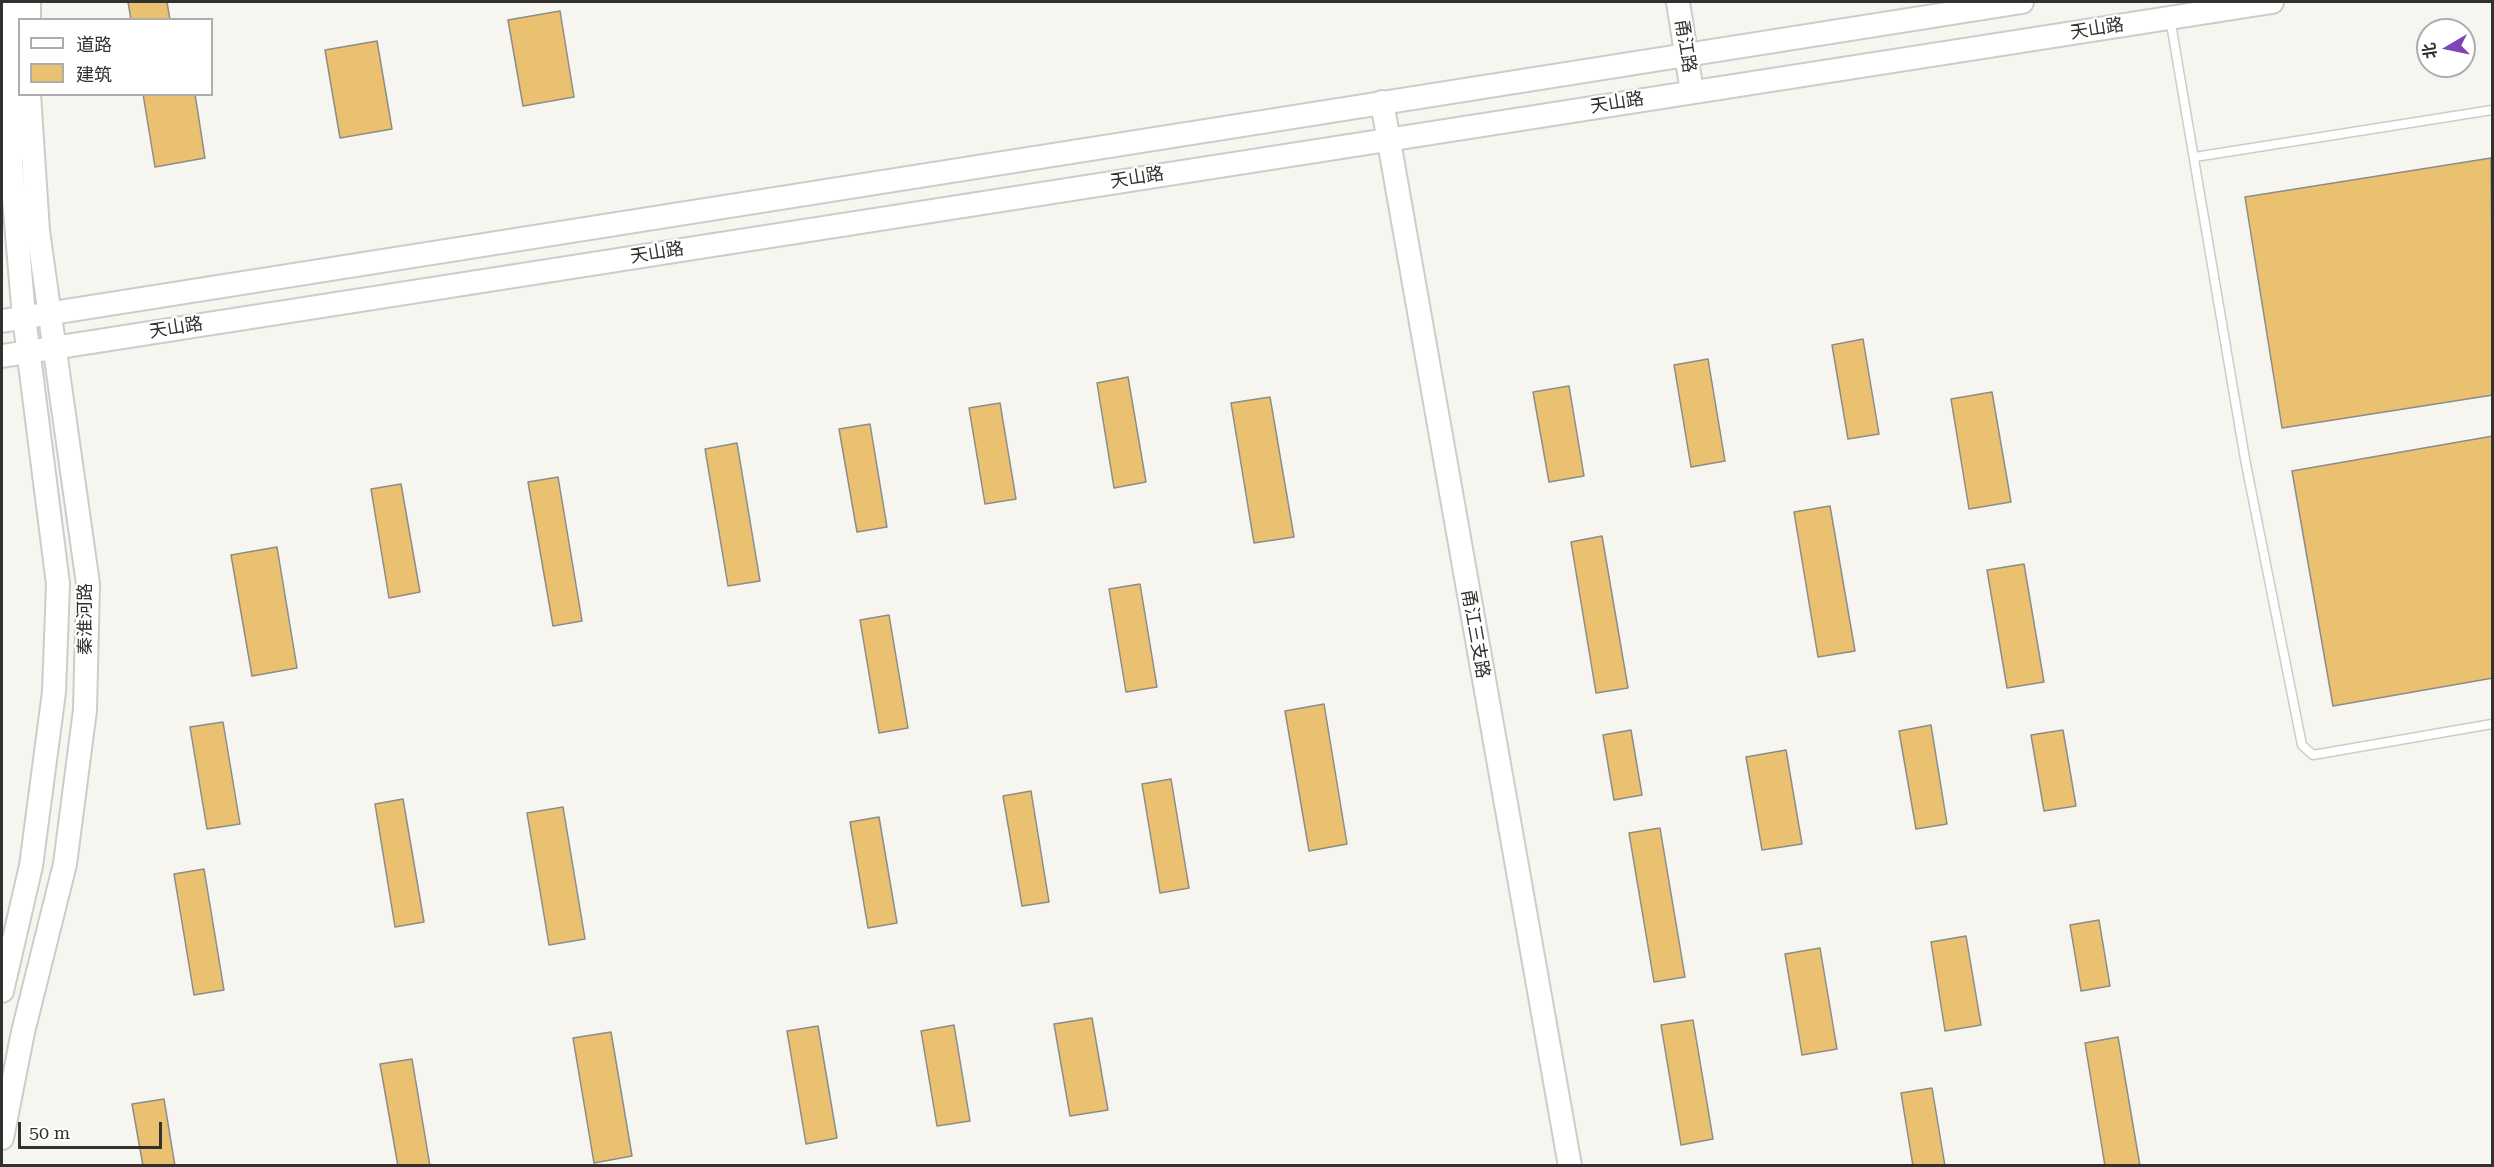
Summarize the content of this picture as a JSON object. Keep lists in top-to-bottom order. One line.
{"streets":{"street":["天山路","甬江路","秦淮河路","甬江三支路"]},"crossings":[["天山路","甬江路"],["天山路","秦淮河路"],["天山路","甬江三支路"]],"legend":["道路","建筑"],"scale_bar":"50 m","north":"left"}
